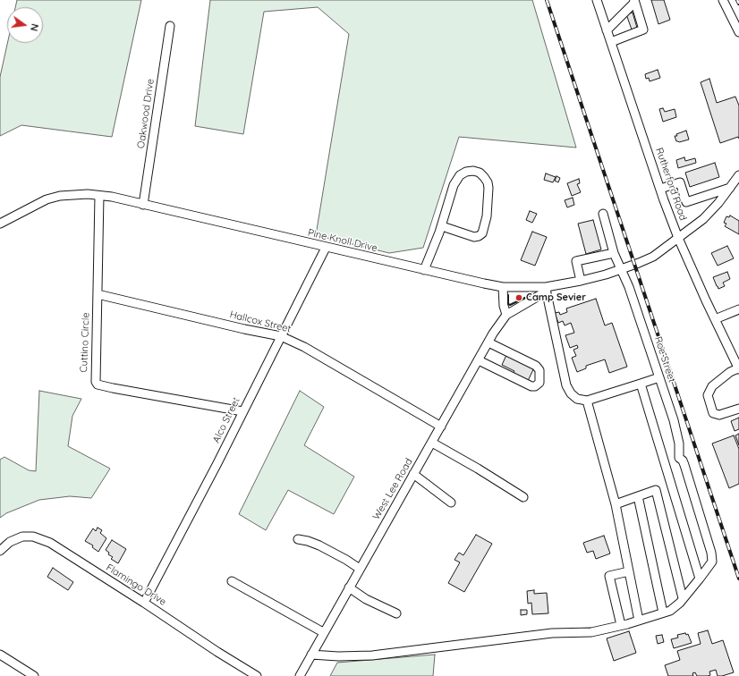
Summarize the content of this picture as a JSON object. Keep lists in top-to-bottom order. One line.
{"streets":{"street":["Oakwood Drive","Rutherford Road","Pine Knoll Drive","Hallcox Street","Cuttino Circle","Roe Street","Alco Street","West Lee Road","Flamingo Drive"]},"crossings":[["Oakwood Drive","Pine Knoll Drive"],["Rutherford Road","Pine Knoll Drive"],["Pine Knoll Drive","Cuttino Circle"],["Pine Knoll Drive","Roe Street"],["Pine Knoll Drive","Alco Street"],["Pine Knoll Drive","West Lee Road"],["Hallcox Street","Cuttino Circle"],["Hallcox Street","Alco Street"],["Hallcox Street","West Lee Road"],["Cuttino Circle","Alco Street"],["Alco Street","Flamingo Drive"]],"places":["Camp Sevier"],"north":"right"}
